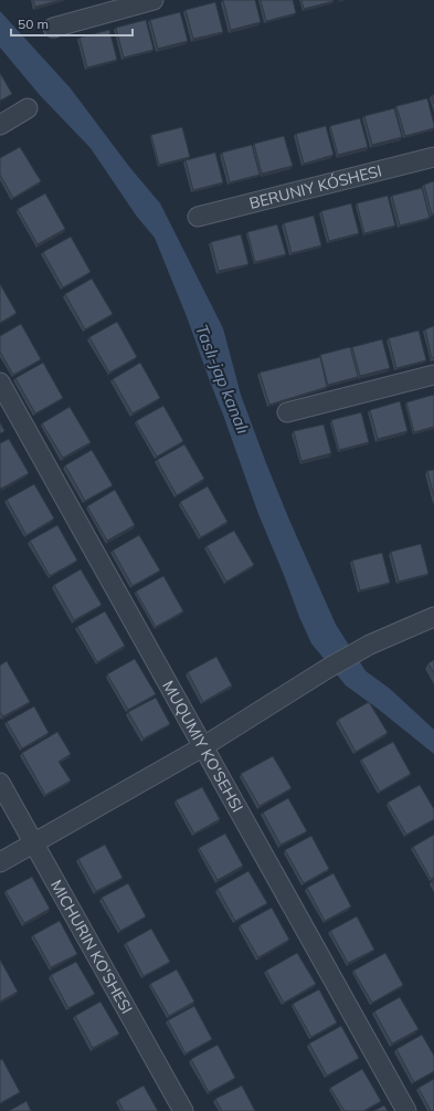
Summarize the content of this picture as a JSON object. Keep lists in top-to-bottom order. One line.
{"streets":{"street":["BERUNIY KÓSHESI","MUQUMIY KO'SEHSI","MICHURIN KO'SHESI"]},"water":["Taslı-jap kanalı"],"scale_bar":"50 m"}
